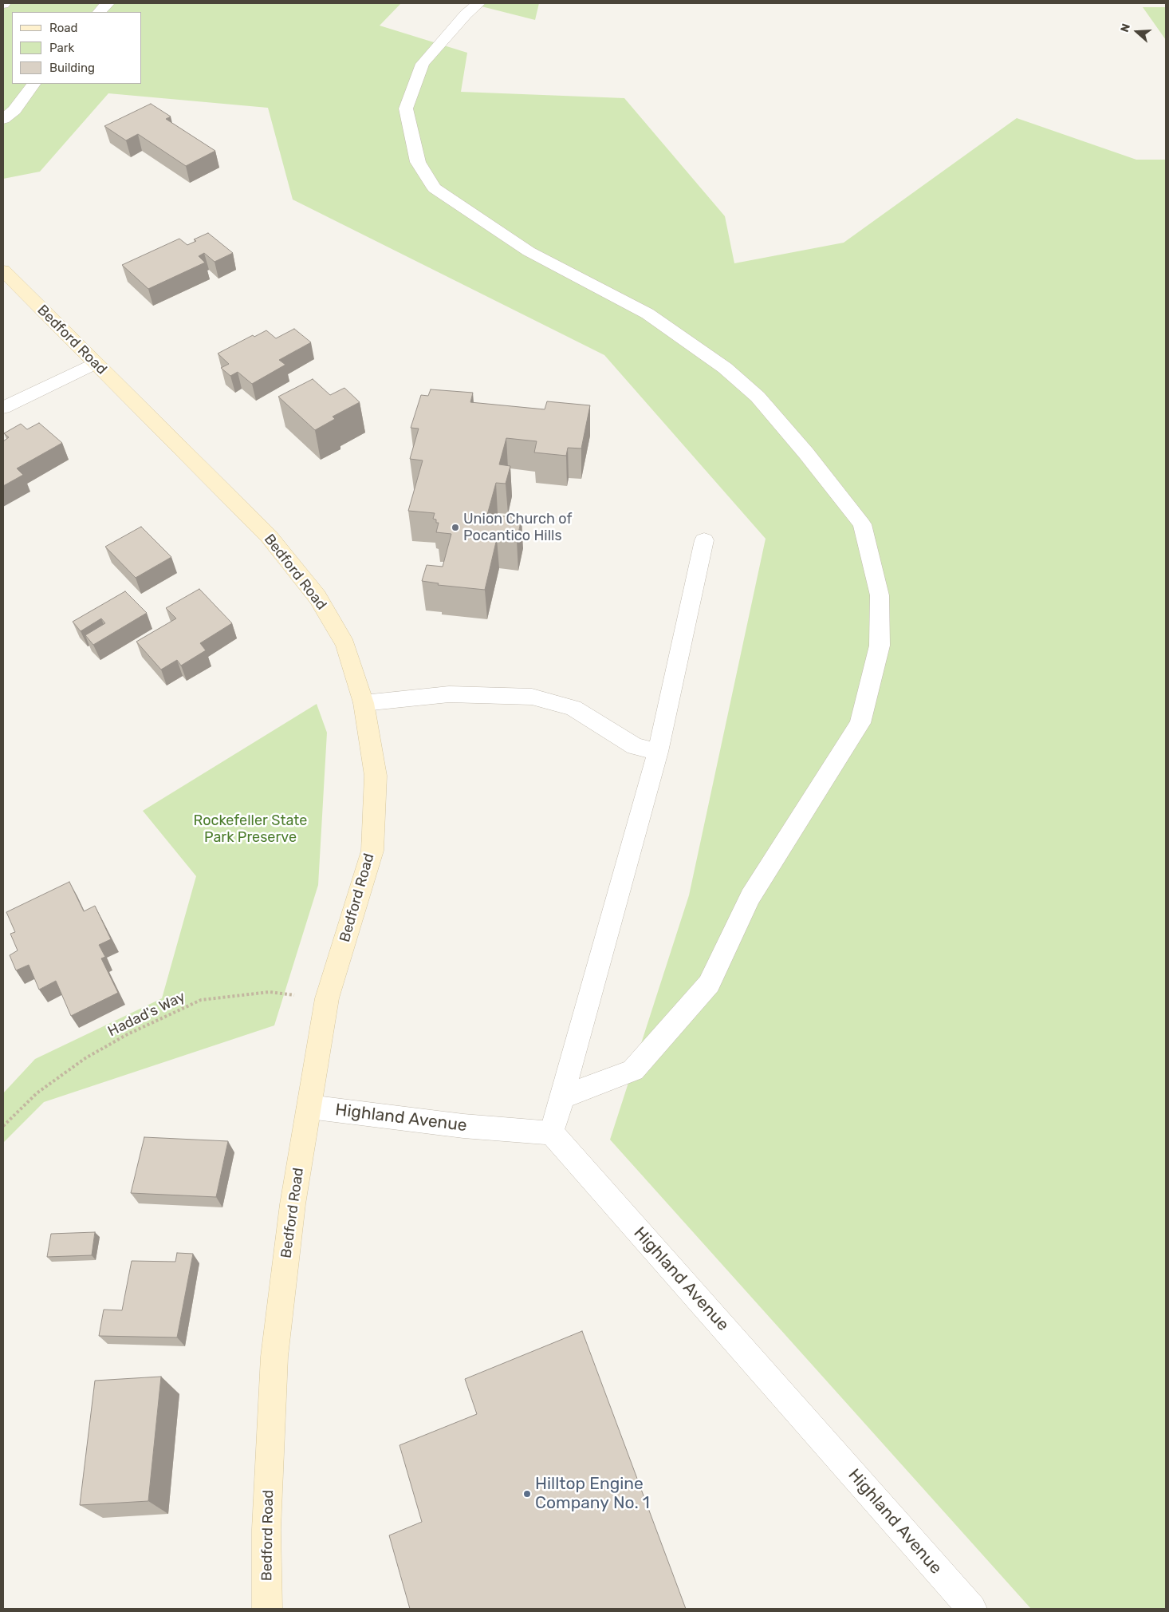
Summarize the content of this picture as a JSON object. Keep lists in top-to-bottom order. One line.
{"streets":{"main road":["Bedford Road"],"street":["Highland Avenue"],"path":["Hadad's Way"]},"crossings":[["Bedford Road","Hadad's Way"],["Bedford Road","Highland Avenue"]],"parks":["Rockefeller State Park Preserve"],"places":["Union Church of Pocantico Hills","Hilltop Engine Company No. 1"],"legend":["Road","Park","Building"],"north":"left"}
